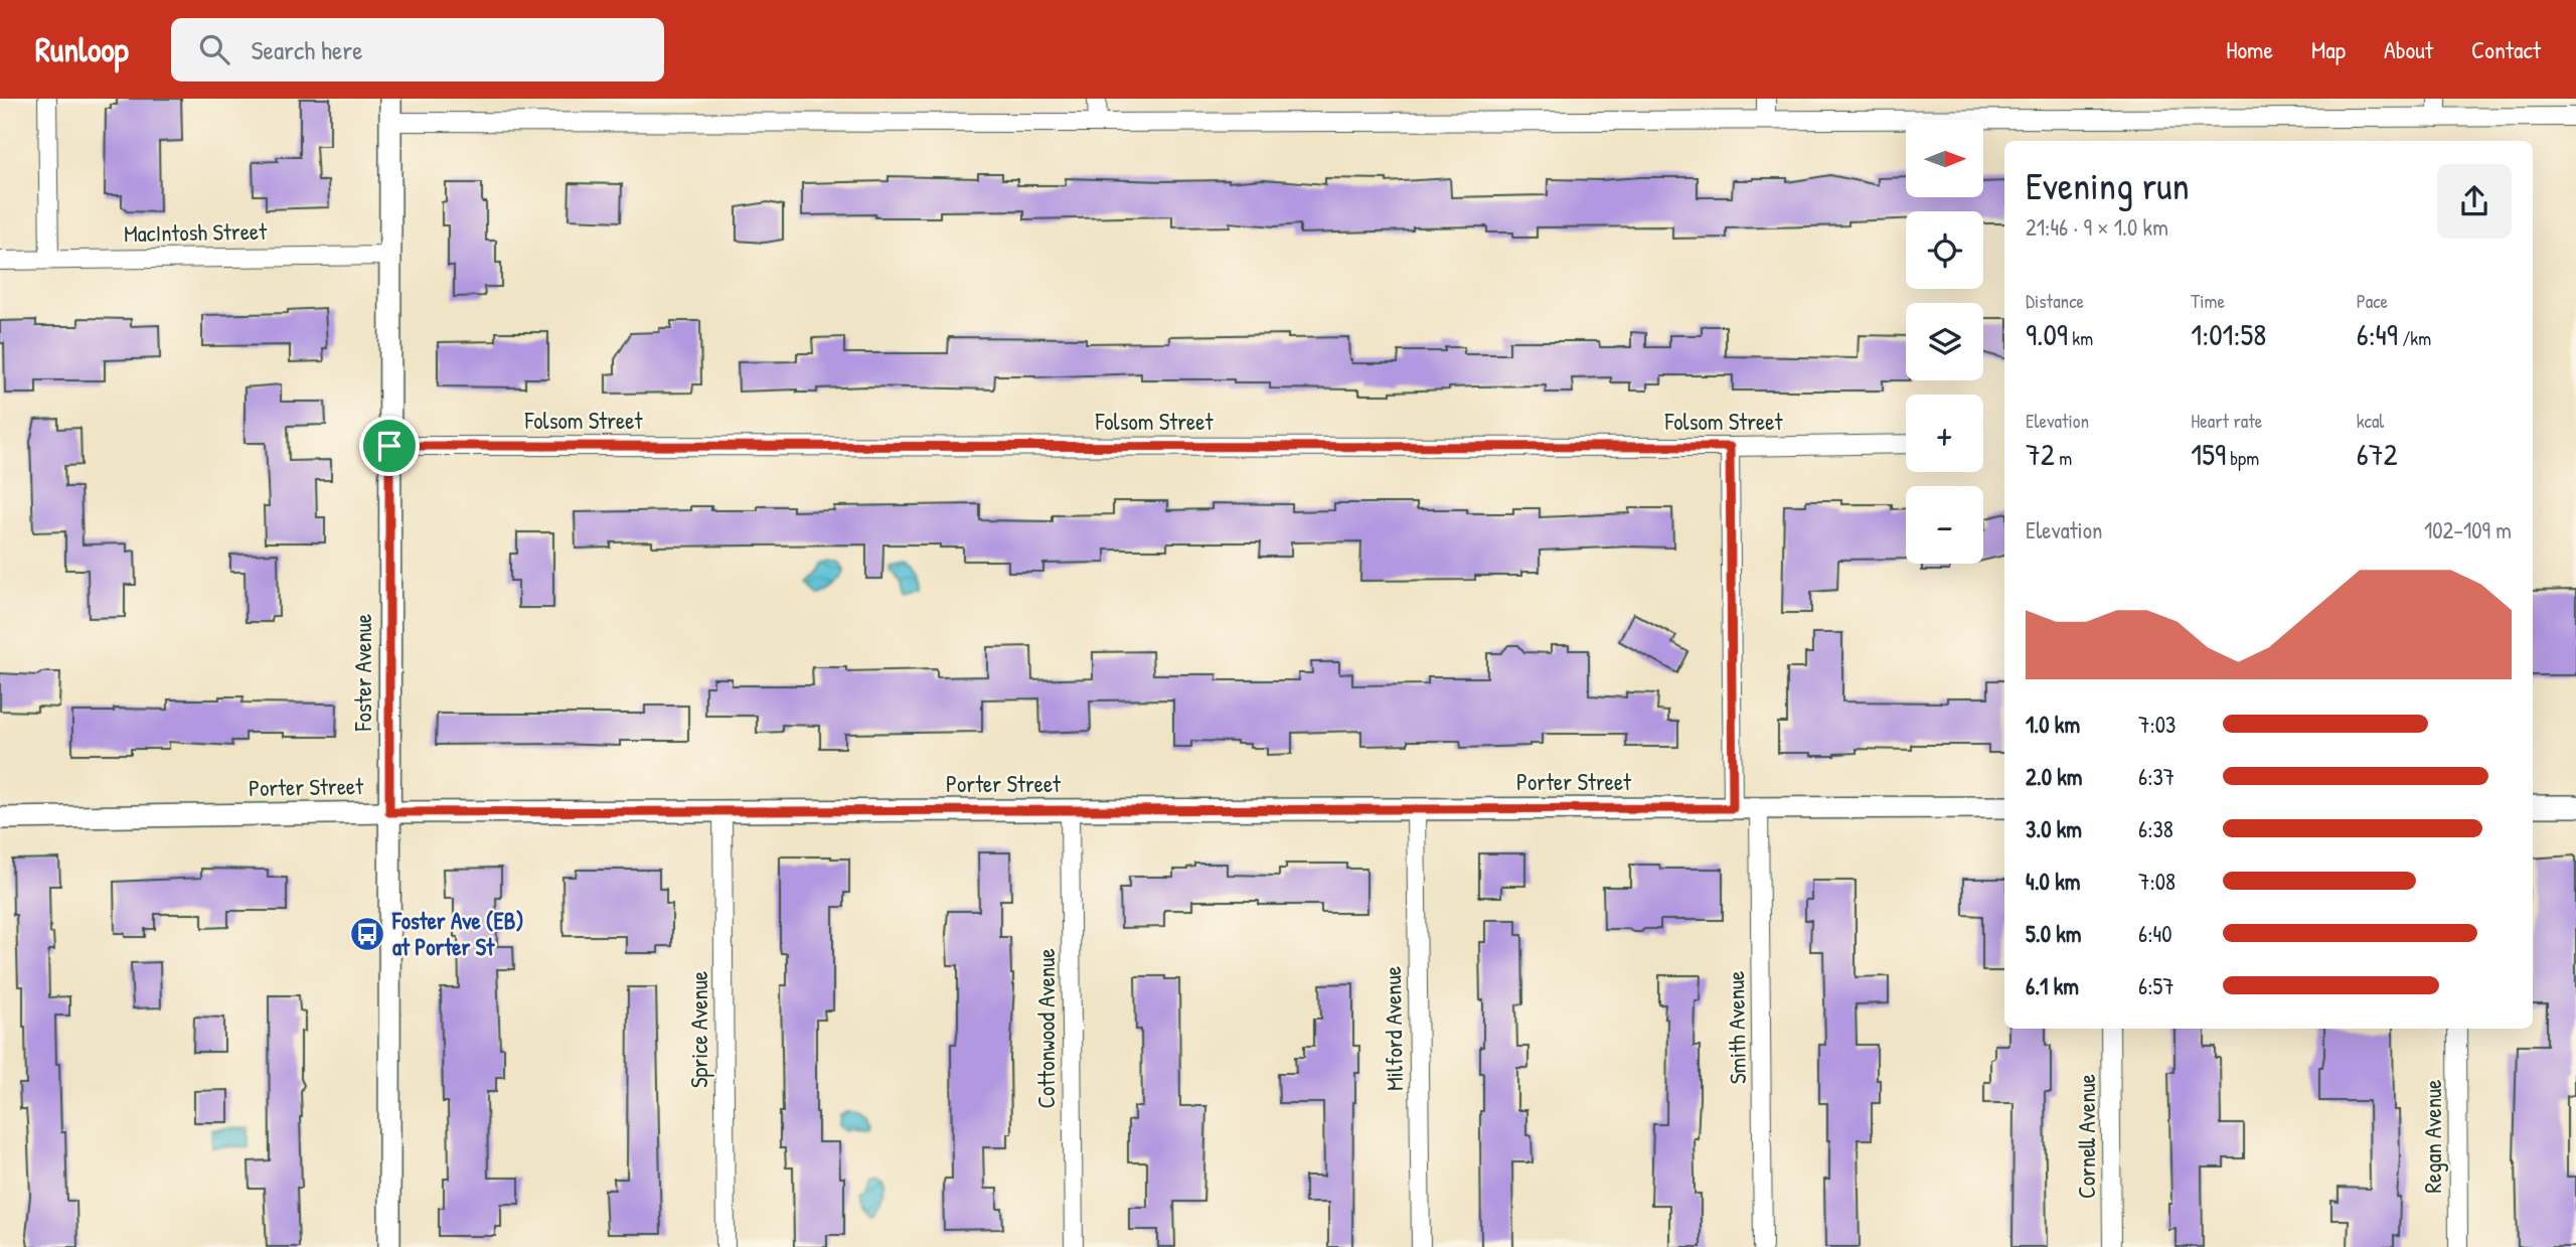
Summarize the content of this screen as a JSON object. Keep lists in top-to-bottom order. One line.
{"streets":{"street":["MacIntosh Street","Folsom Street","Foster Avenue","Porter Street","Smith Avenue","Cottonwood Avenue","Milford Avenue","Sprice Avenue","Cornell Avenue","Regan Avenue"]},"crossings":[["MacIntosh Street","Foster Avenue"],["Folsom Street","Foster Avenue"],["Foster Avenue","Porter Street"],["Porter Street","Smith Avenue"],["Porter Street","Cottonwood Avenue"],["Porter Street","Milford Avenue"],["Porter Street","Sprice Avenue"]],"places":{"bus stop":["Foster Ave (EB) at Porter St"]},"north":"right","page":{"header":"Runloop","search":"Search here","nav":["Home","Map","About","Contact"],"map_buttons":["+","−"],"heading":["Evening run","21:46 · 9 × 1.0 km"],"stats":[["Distance","9.09 km"],["Time","1:01:58"],["Pace","6:49 /km"],["Elevation","72 m"],["Heart rate","159 bpm"],["kcal","672"]],"chart":["Elevation","102–109 m"],"list":[{"name":"1.0 km","note":"7:03"},{"name":"2.0 km","note":"6:37"},{"name":"3.0 km","note":"6:38"},{"name":"4.0 km","note":"7:08"},{"name":"5.0 km","note":"6:40"},{"name":"6.1 km","note":"6:57"}]}}
